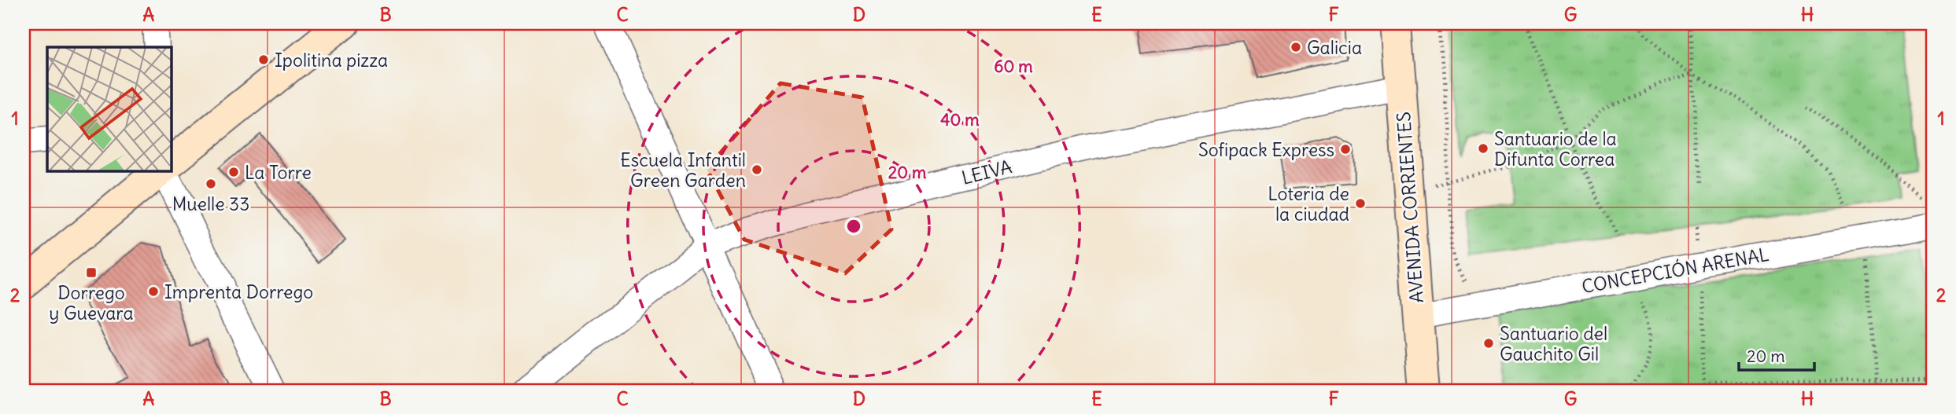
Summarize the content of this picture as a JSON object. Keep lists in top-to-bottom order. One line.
{"streets":{"main road":["AVENIDA CORRIENTES"],"street":["LEIVA","CONCEPCIÓN ARENAL"]},"crossings":[["LEIVA","AVENIDA CORRIENTES"],["AVENIDA CORRIENTES","CONCEPCIÓN ARENAL"]],"places":{"other":["Galicia","Ipolitina pizza","Santuario de la Difunta Correa","Sofipack Express","Escuela Infantil Green Garden","La Torre","Muelle 33","Loteria de la ciudad","Imprenta Dorrego","Santuario del Gauchito Gil"],"transit":["Dorrego y Guevara"]},"scale_bar":"20 m","grid":{"columns":["A","B","C","D","E","F","G","H"],"rows":["1","2"]},"rings":["60 m","40 m","20 m"]}
